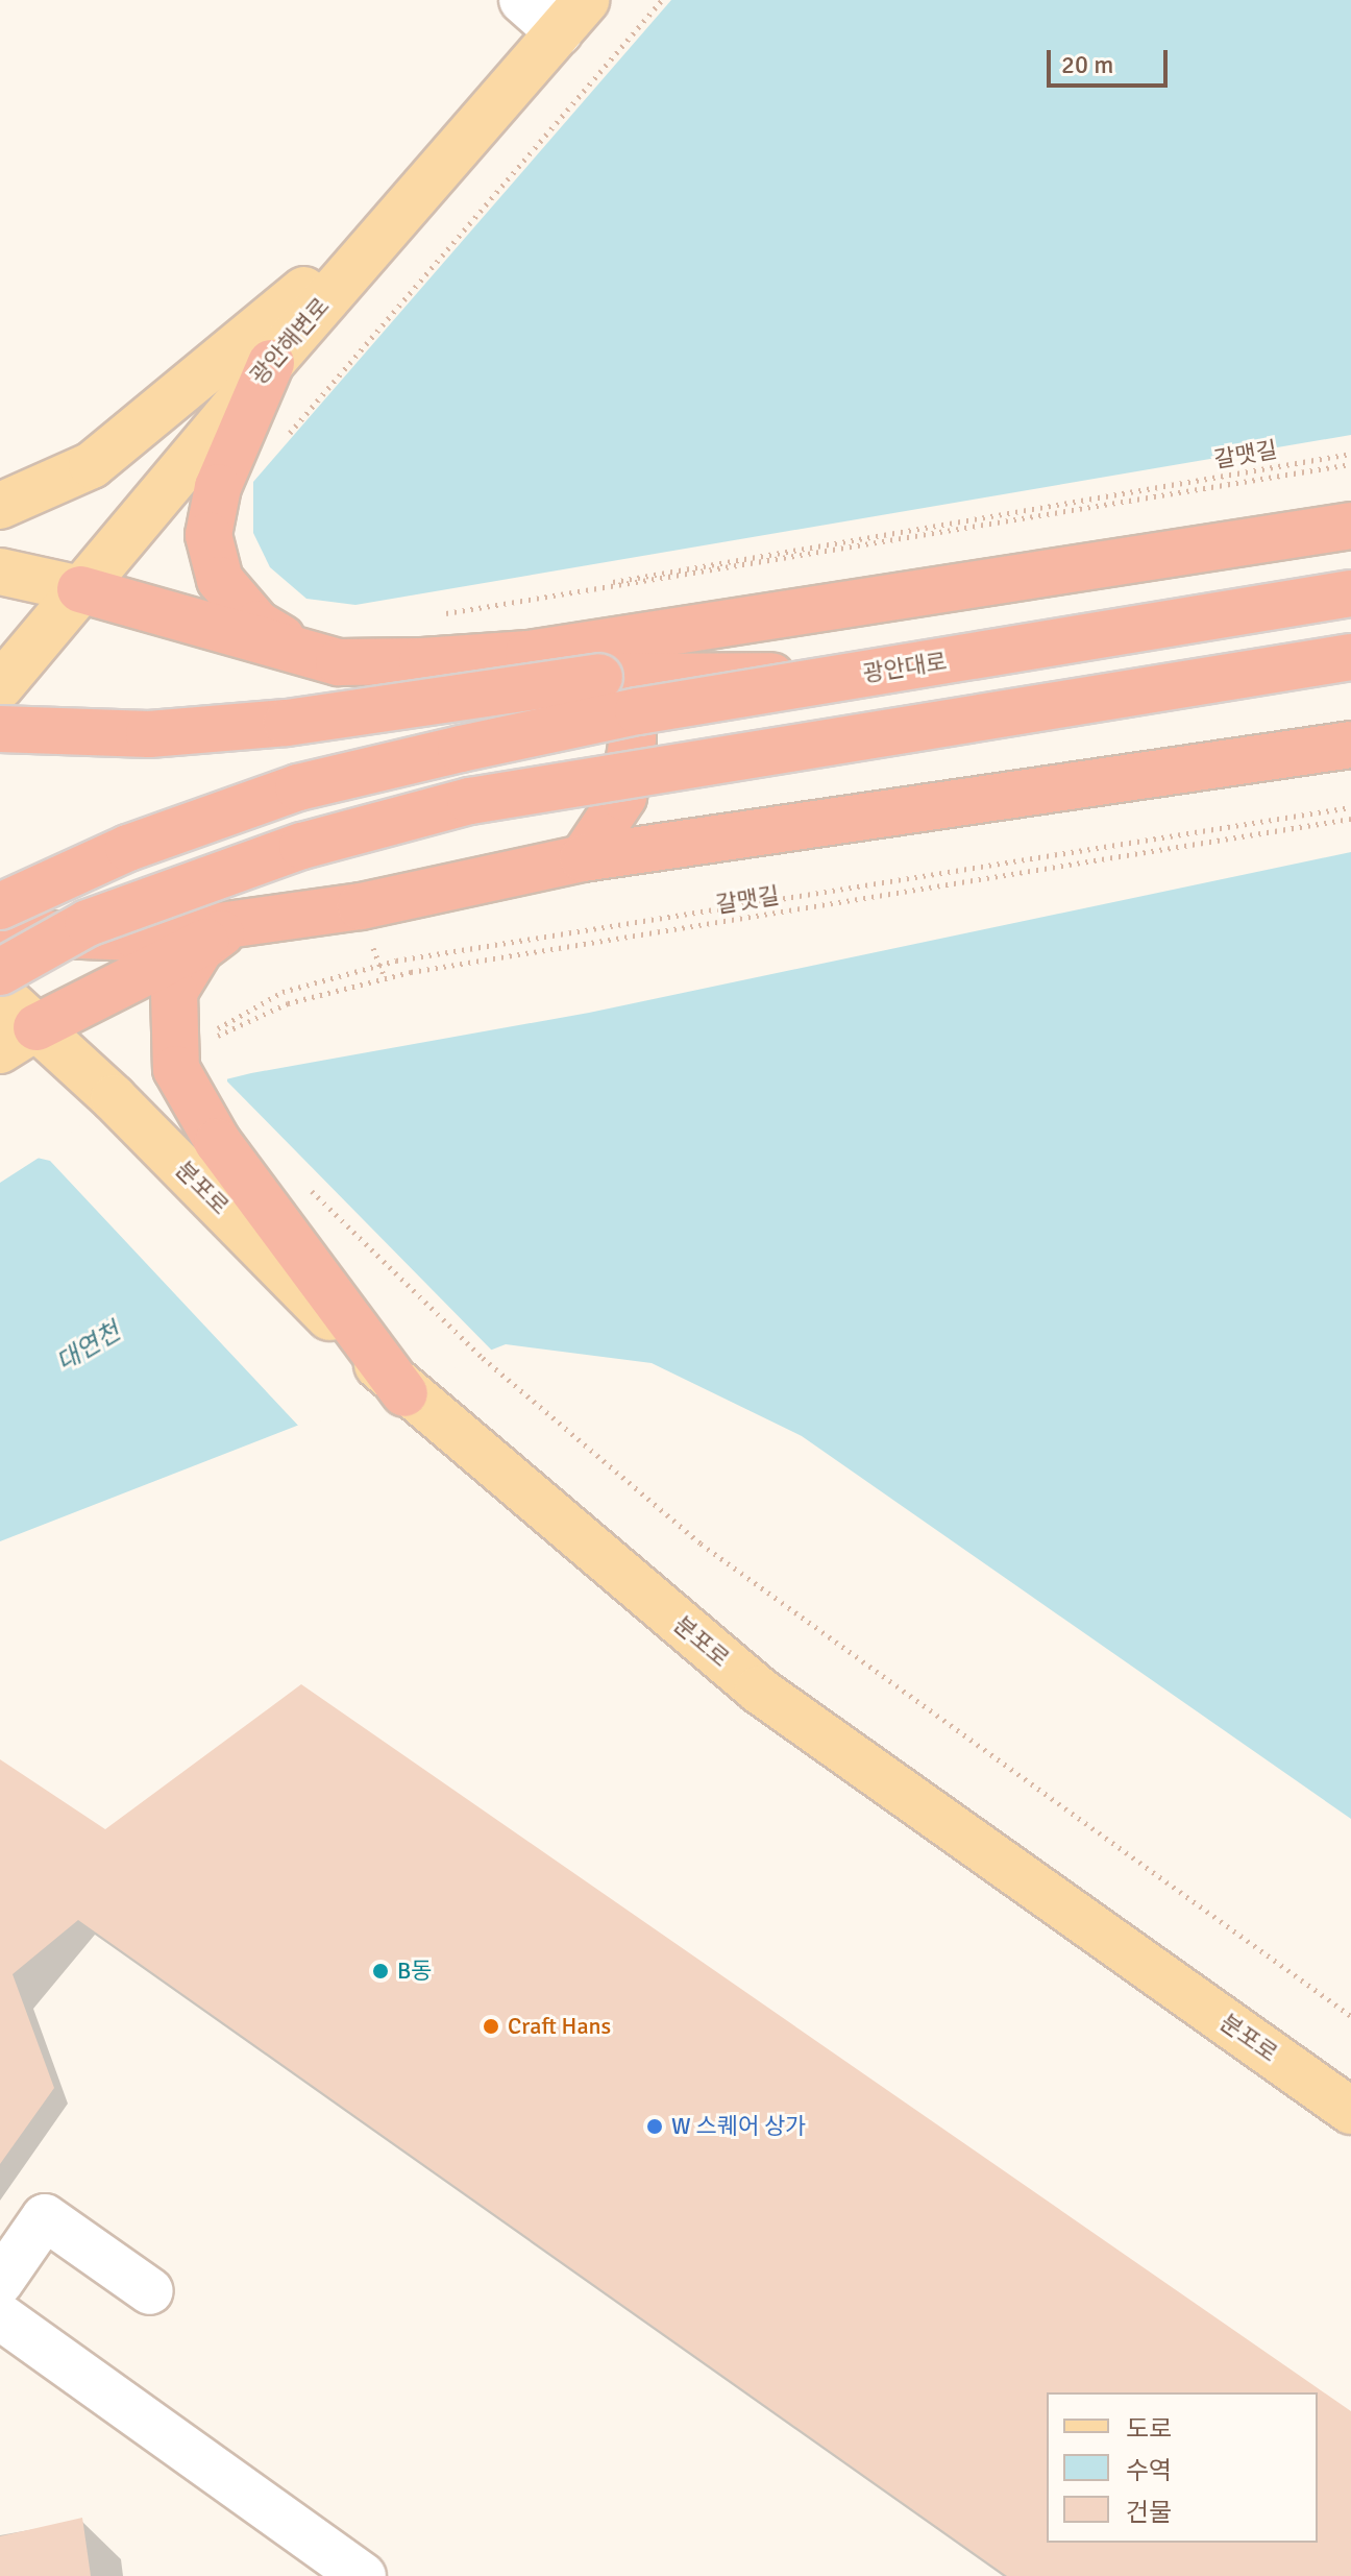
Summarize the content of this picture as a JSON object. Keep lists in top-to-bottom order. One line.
{"streets":{"highway":["광안대로"],"main road":["광안해변로","분포로"],"path":["갈맷길"]},"water":["대연천"],"places":["B동","Craft Hans","W 스퀘어 상가"],"legend":["도로","수역","건물"],"scale_bar":"20 m"}
